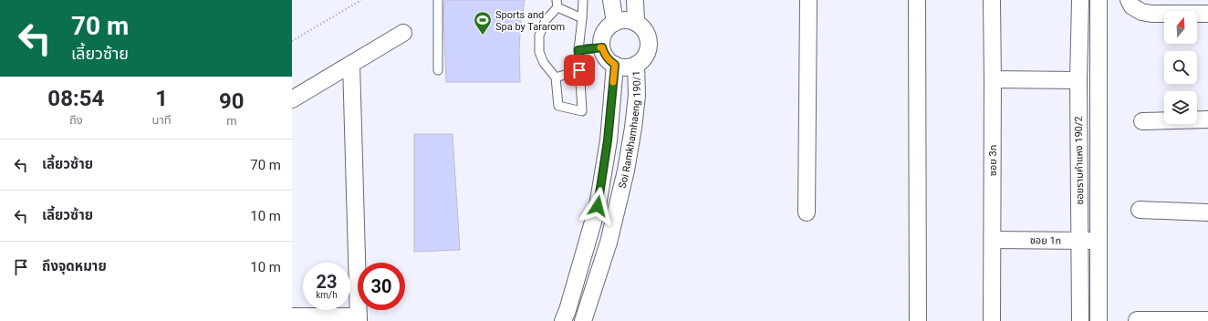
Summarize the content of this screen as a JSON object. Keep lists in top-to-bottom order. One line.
{"streets":{"street":["Soi Ramkhamhaeng 190/1","ซอย 3ก","ซอยรามคำแหง 190/2","ซอย 1ก"]},"crossings":[["ซอย 3ก","ซอย 1ก"],["ซอยรามคำแหง 190/2","ซอย 1ก"]],"places":{"sports":["Sports and Spa by Tararom"]},"north":"top","page":{"turn":["70 m","เลี้ยวซ้าย"],"eta":["08:54","ถึง","1","นาที","90","m"],"list":[{"name":"เลี้ยวซ้าย","value":"70 m"},{"name":"เลี้ยวซ้าย","value":"10 m"},{"name":"ถึงจุดหมาย","value":"10 m"}],"speed":"23 km/h","limit":"30"}}
